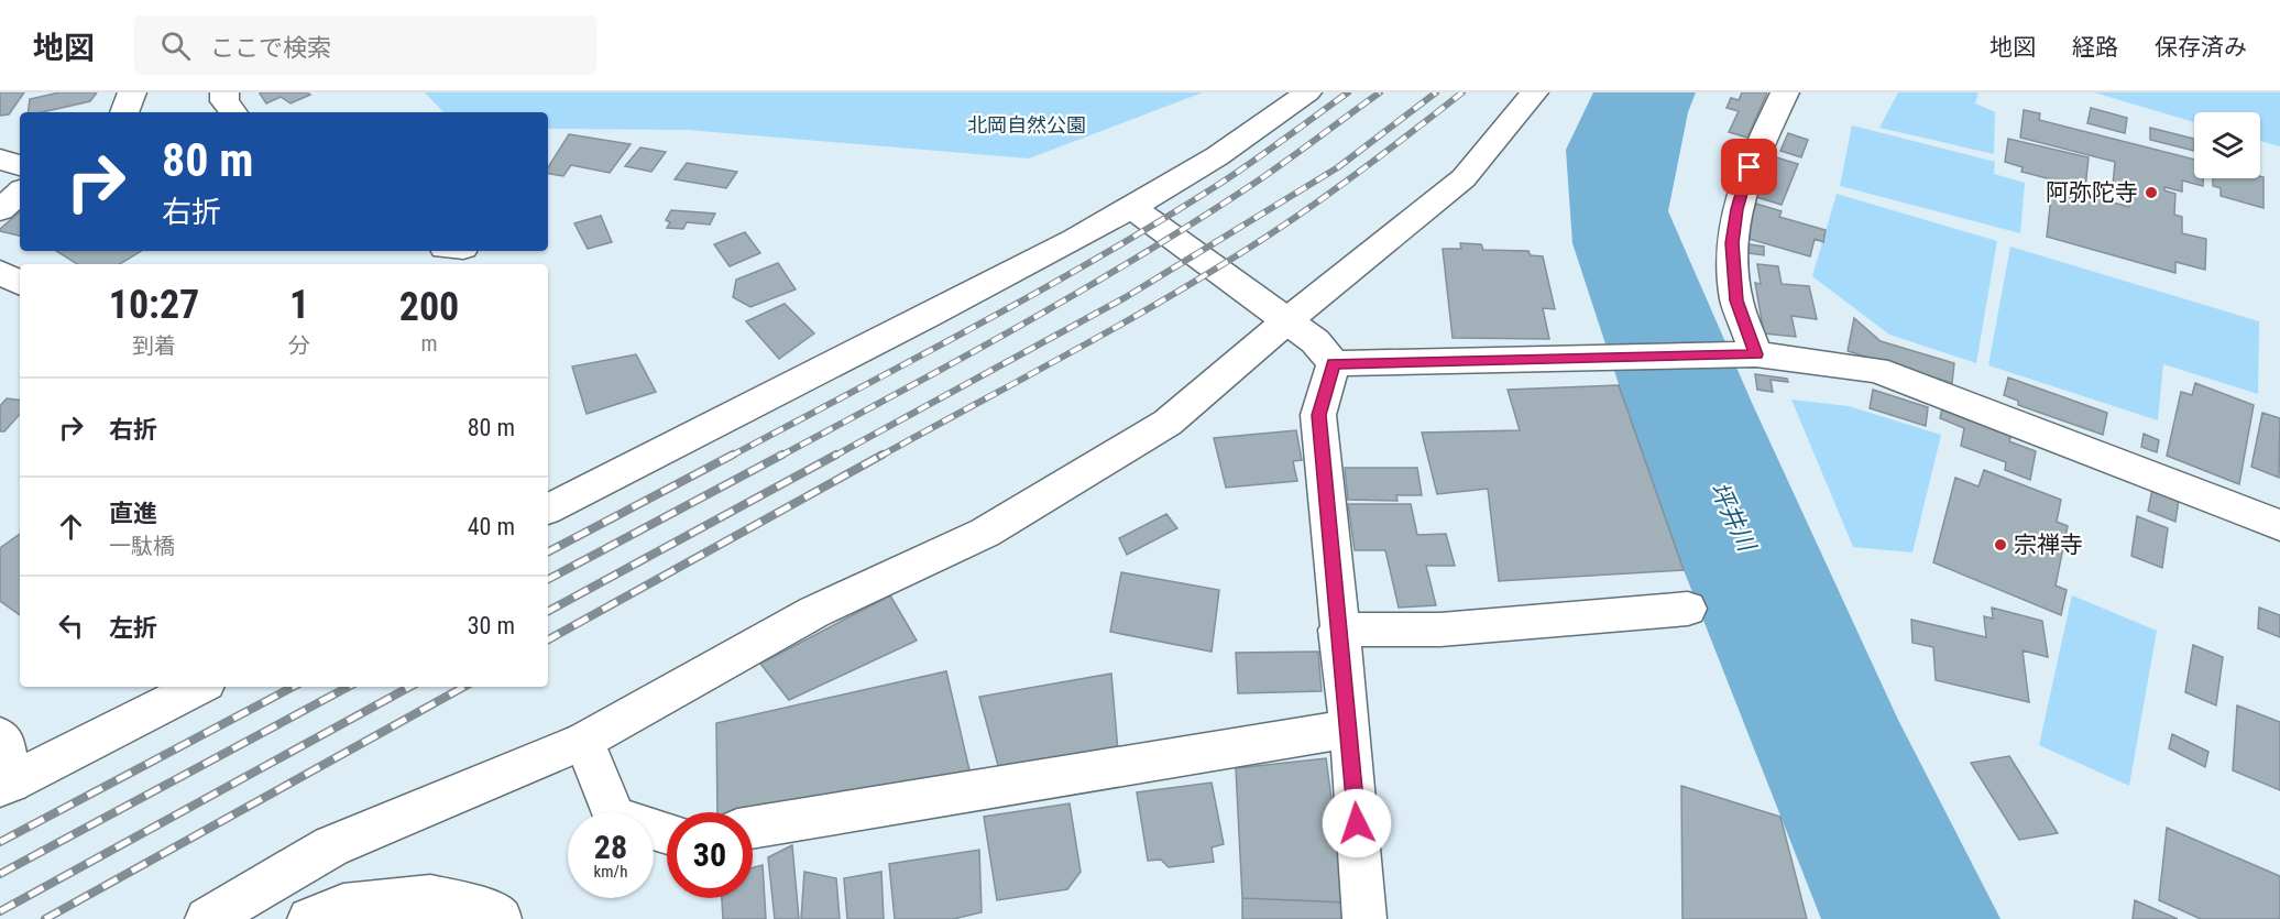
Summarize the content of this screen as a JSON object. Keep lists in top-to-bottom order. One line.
{"water":["坪井川"],"parks":["北岡自然公園"],"places":["阿弥陀寺","宗禅寺"],"page":{"header":"地図","search":"ここで検索","nav":["地図","経路","保存済み"],"turn":["80 m","右折"],"eta":["10:27","到着","1","分","200","m"],"list":[{"name":"右折","value":"80 m"},{"name":"直進","note":"一駄橋","value":"40 m"},{"name":"左折","value":"30 m"}],"speed":"28 km/h","limit":"30"}}
